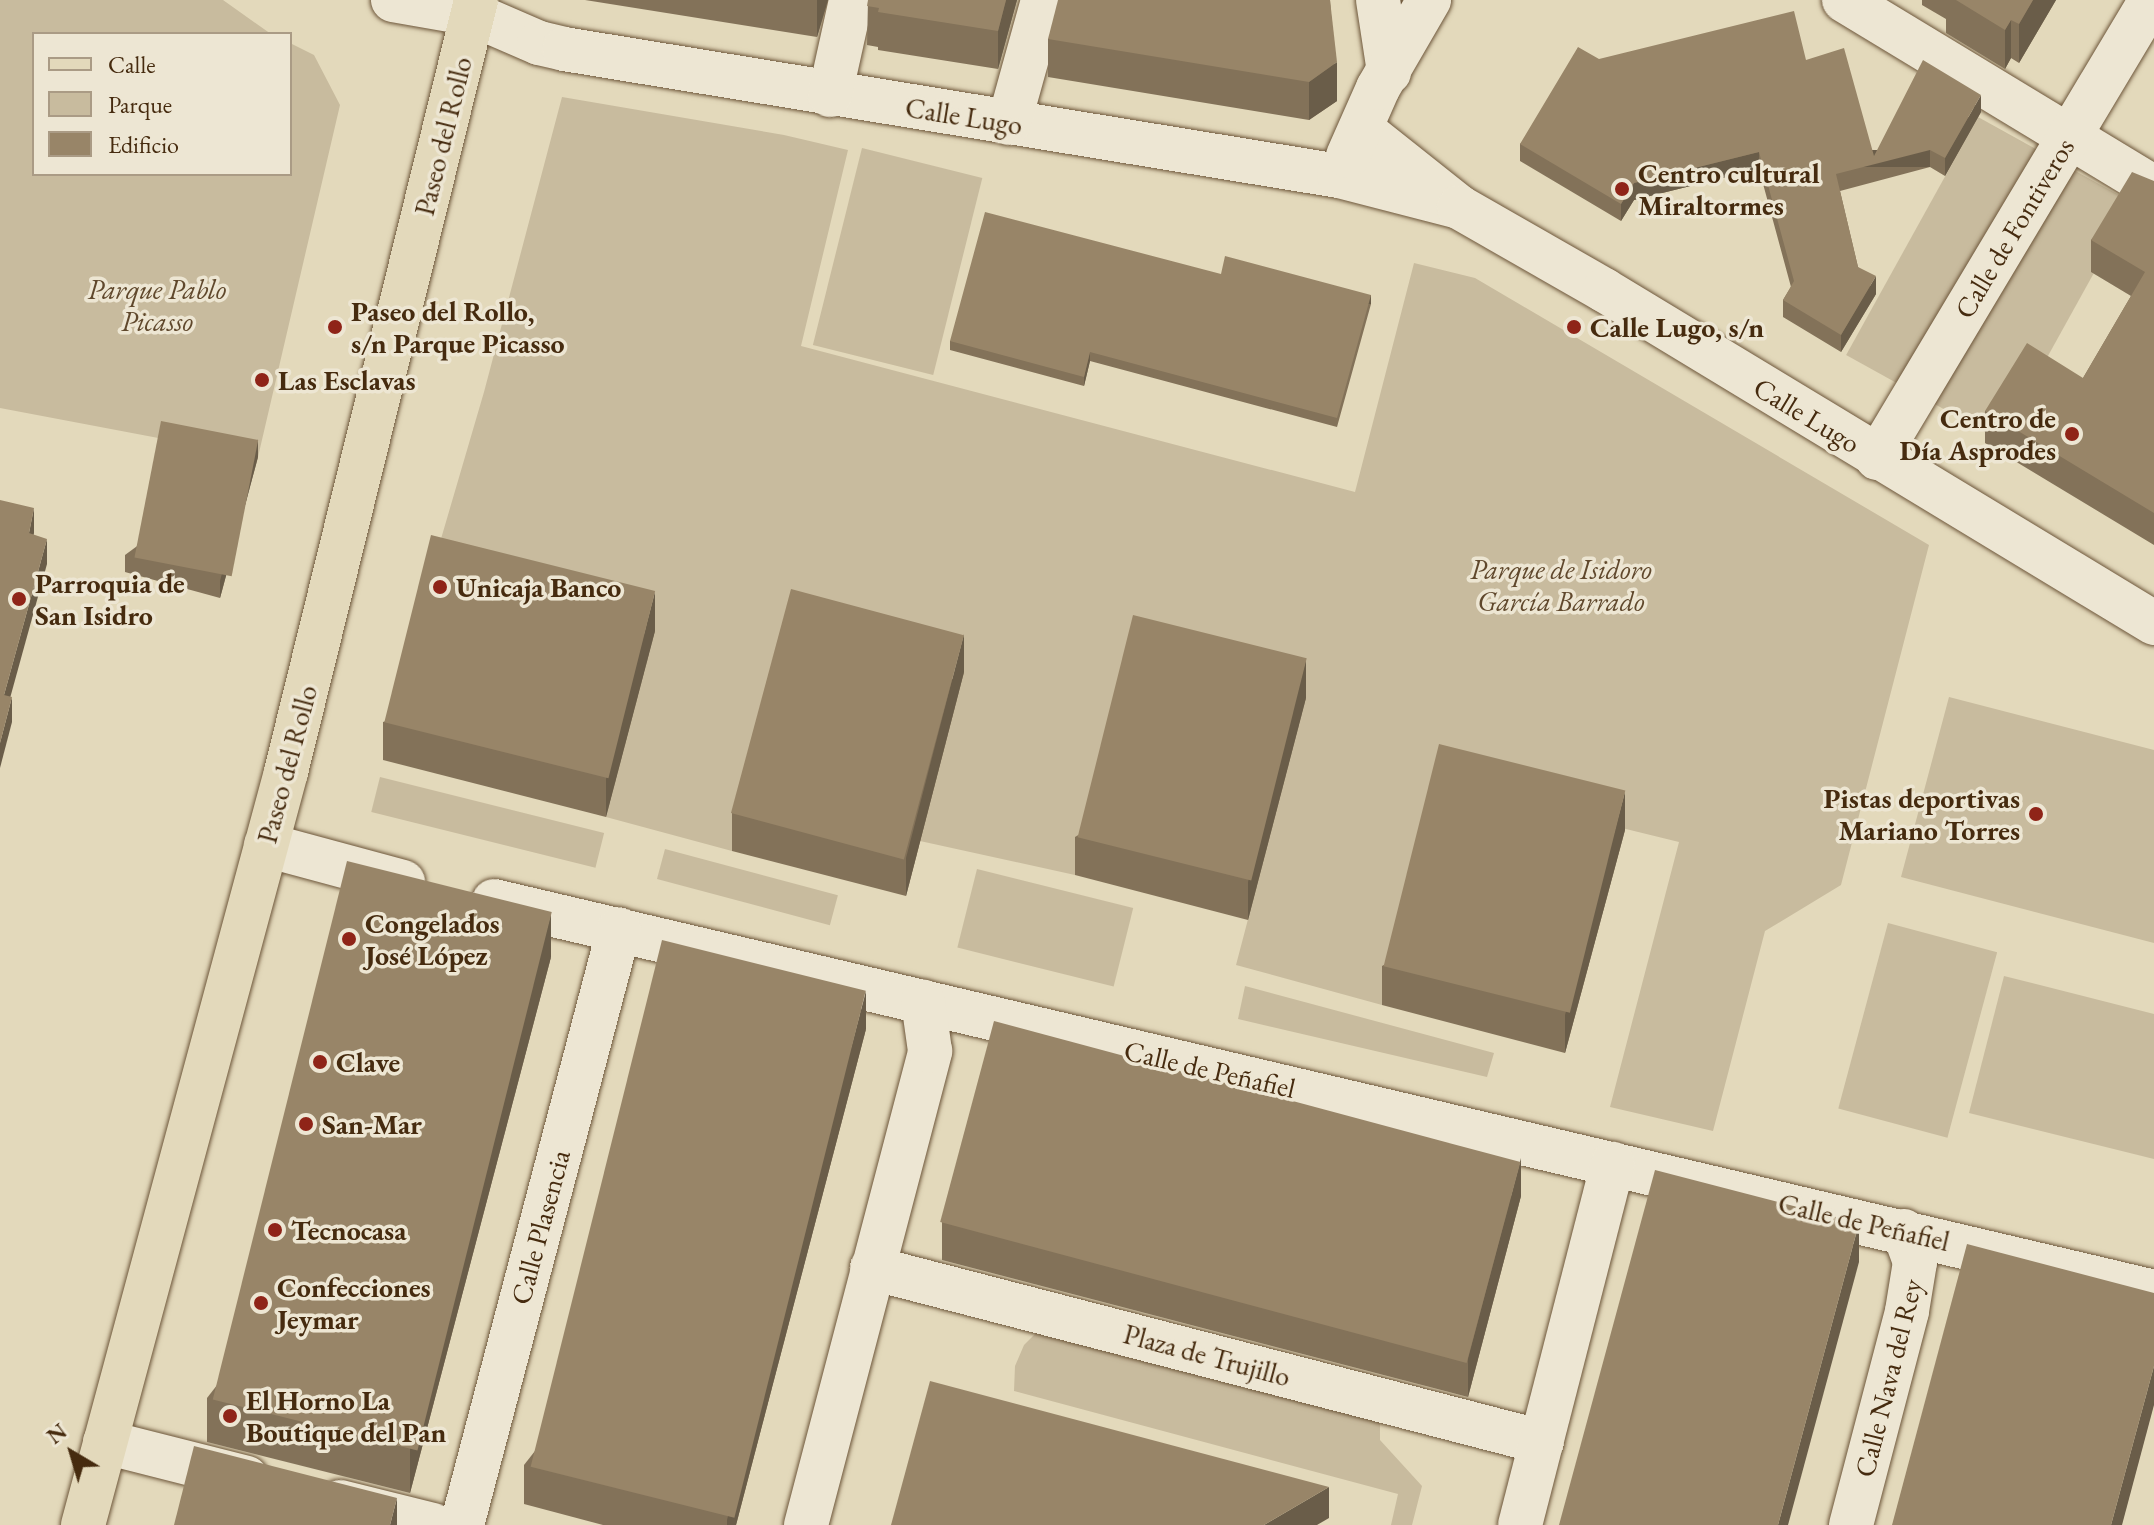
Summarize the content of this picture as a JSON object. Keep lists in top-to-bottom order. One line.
{"streets":{"main road":["Paseo del Rollo"],"street":["Calle Lugo","Calle de Fontiveros","Calle de Peñafiel","Calle Plasencia","Plaza de Trujillo","Calle Nava del Rey"]},"crossings":[["Calle Lugo","Paseo del Rollo"],["Calle Lugo","Calle de Fontiveros"],["Paseo del Rollo","Calle de Peñafiel"],["Calle de Peñafiel","Calle Plasencia"],["Calle de Peñafiel","Calle Nava del Rey"]],"parks":["Parque Pablo Picasso","Parque de Isidoro García Barrado"],"places":["Centro cultural Miraltormes","Paseo del Rollo, s/n Parque Picasso","Calle Lugo, s/n","Las Esclavas","Centro de Día Asprodes","Unicaja Banco","Parroquia de San Isidro","Pistas deportivas Mariano Torres","Congelados José López","Clave","San-Mar","Tecnocasa","Confecciones Jeymar","El Horno La Boutique del Pan"],"legend":["Calle","Parque","Edificio"],"north":"top left"}
